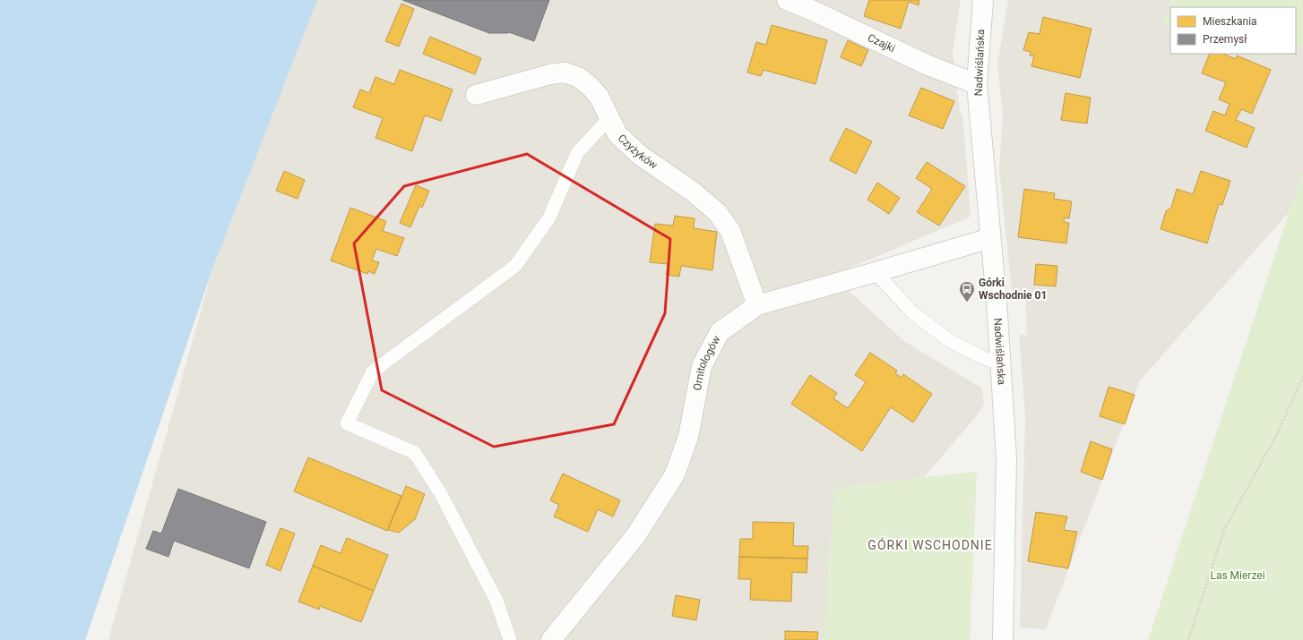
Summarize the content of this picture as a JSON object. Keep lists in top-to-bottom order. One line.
{"streets":{"street":["Czajki","Nadwiślańska","Czyżyków","Ornitologów"]},"crossings":[["Czajki","Nadwiślańska"],["Nadwiślańska","Ornitologów"],["Czyżyków","Ornitologów"]],"districts":["GÓRKI WSCHODNIE"],"parks":["Las Mierzei"],"places":{"bus stop":["Górki Wschodnie 01"]},"legend":["Mieszkania","Przemysł"]}
